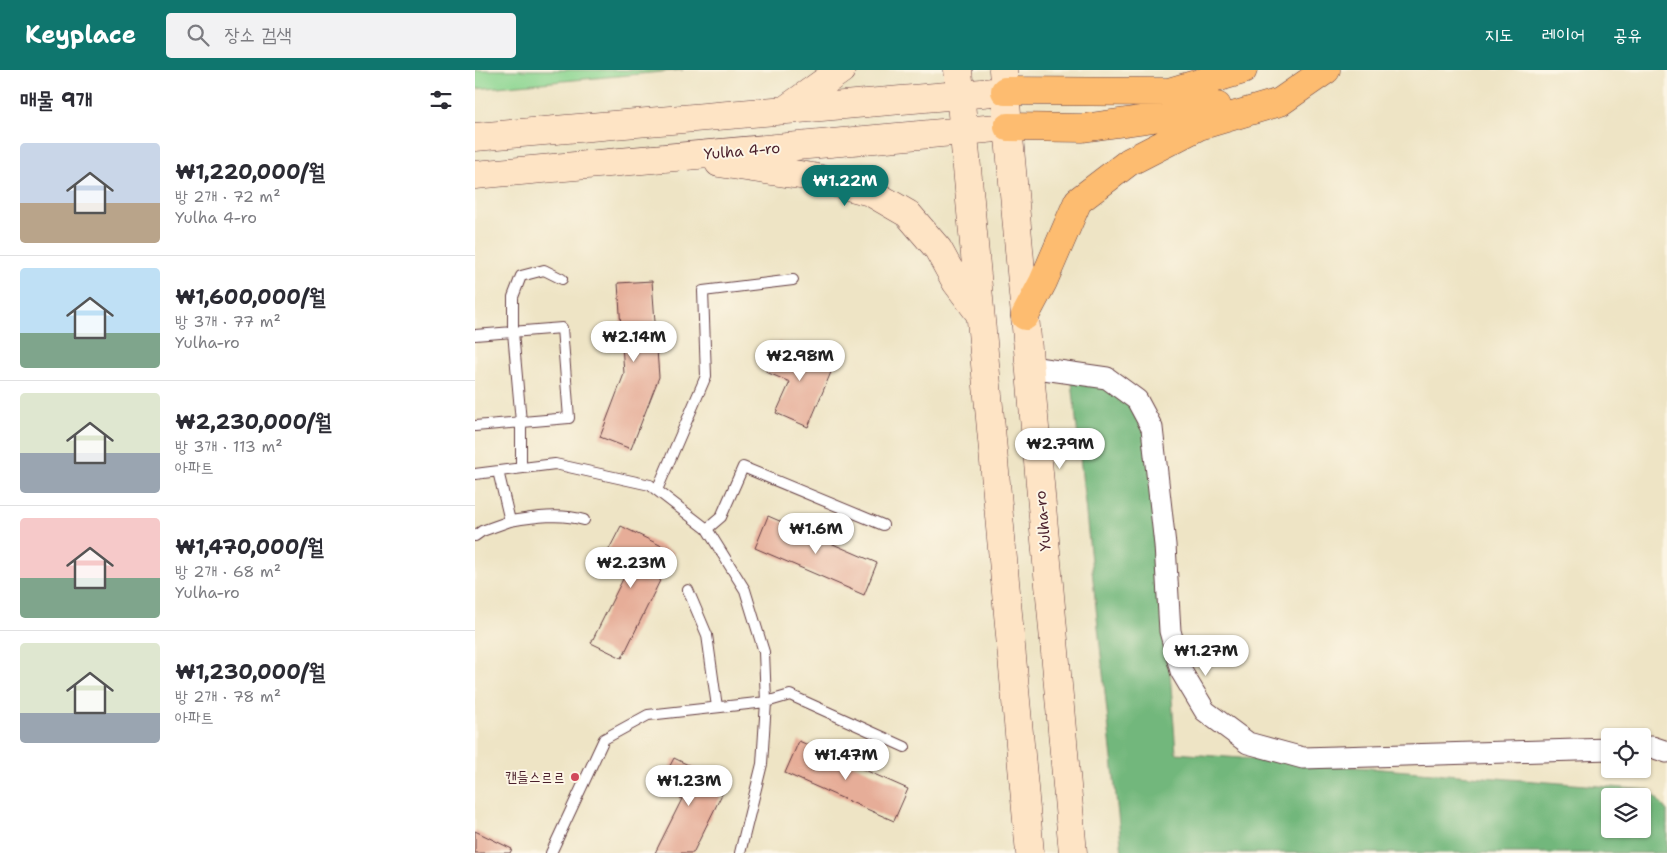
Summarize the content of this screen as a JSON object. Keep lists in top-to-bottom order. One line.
{"streets":{"main road":["Yulha 4-ro","Yulha-ro"]},"crossings":[["Yulha 4-ro","Yulha-ro"]],"places":["캔들스르르"],"page":{"header":"Keyplace","search":"장소 검색","nav":["지도","레이어","공유"],"heading":"매물 9개","list":[{"name":"₩1,220,000/월","note":"방 2개 · 72 m² · Yulha 4-ro"},{"name":"₩1,600,000/월","note":"방 3개 · 77 m² · Yulha-ro"},{"name":"₩2,230,000/월","note":"방 3개 · 113 m² · 아파트"},{"name":"₩1,470,000/월","note":"방 2개 · 68 m² · Yulha-ro"},{"name":"₩1,230,000/월","note":"방 2개 · 78 m² · 아파트"}],"price":["₩1.22M","₩2.14M","₩2.98M","₩2.79M","₩1.6M","₩2.23M","₩1.27M","₩1.47M","₩1.23M"]}}
